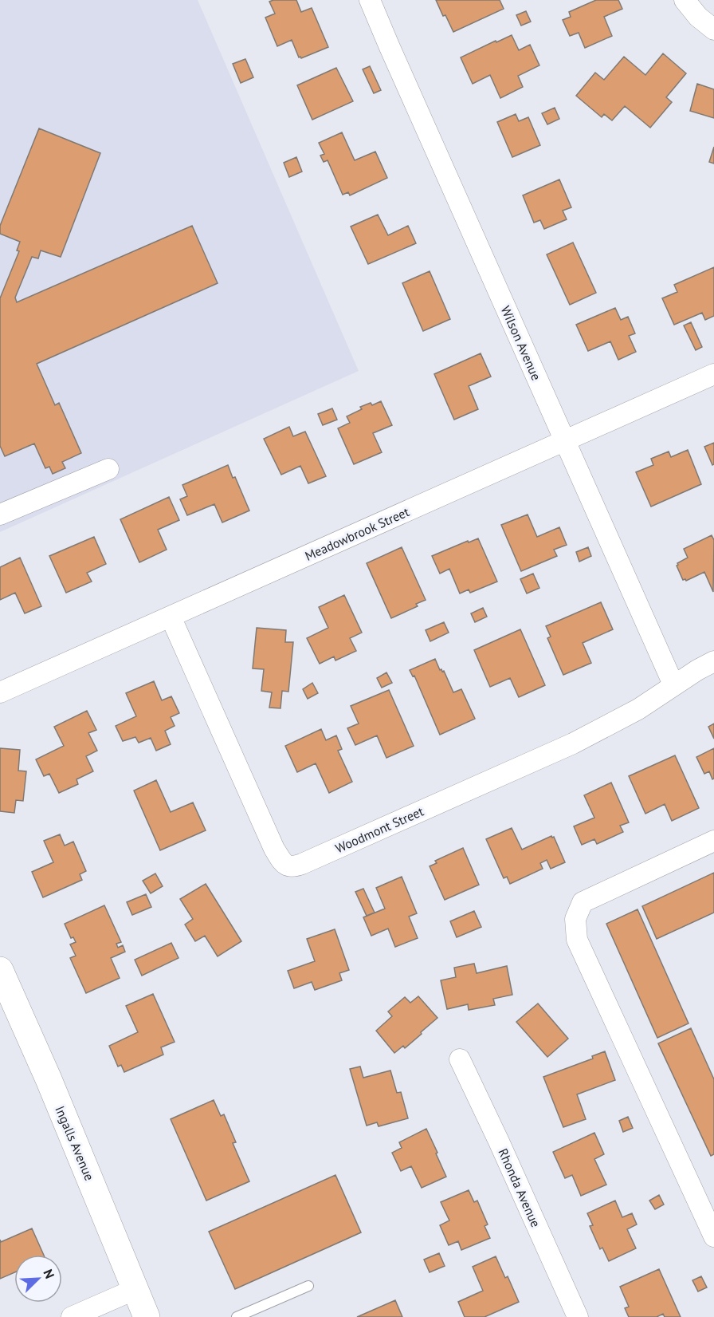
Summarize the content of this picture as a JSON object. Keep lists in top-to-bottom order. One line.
{"streets":{"main road":["Ingalls Avenue"],"street":["Wilson Avenue","Meadowbrook Street","Woodmont Street","Rhonda Avenue"]},"crossings":[["Wilson Avenue","Meadowbrook Street"],["Wilson Avenue","Woodmont Street"],["Meadowbrook Street","Woodmont Street"]],"north":"top right"}
